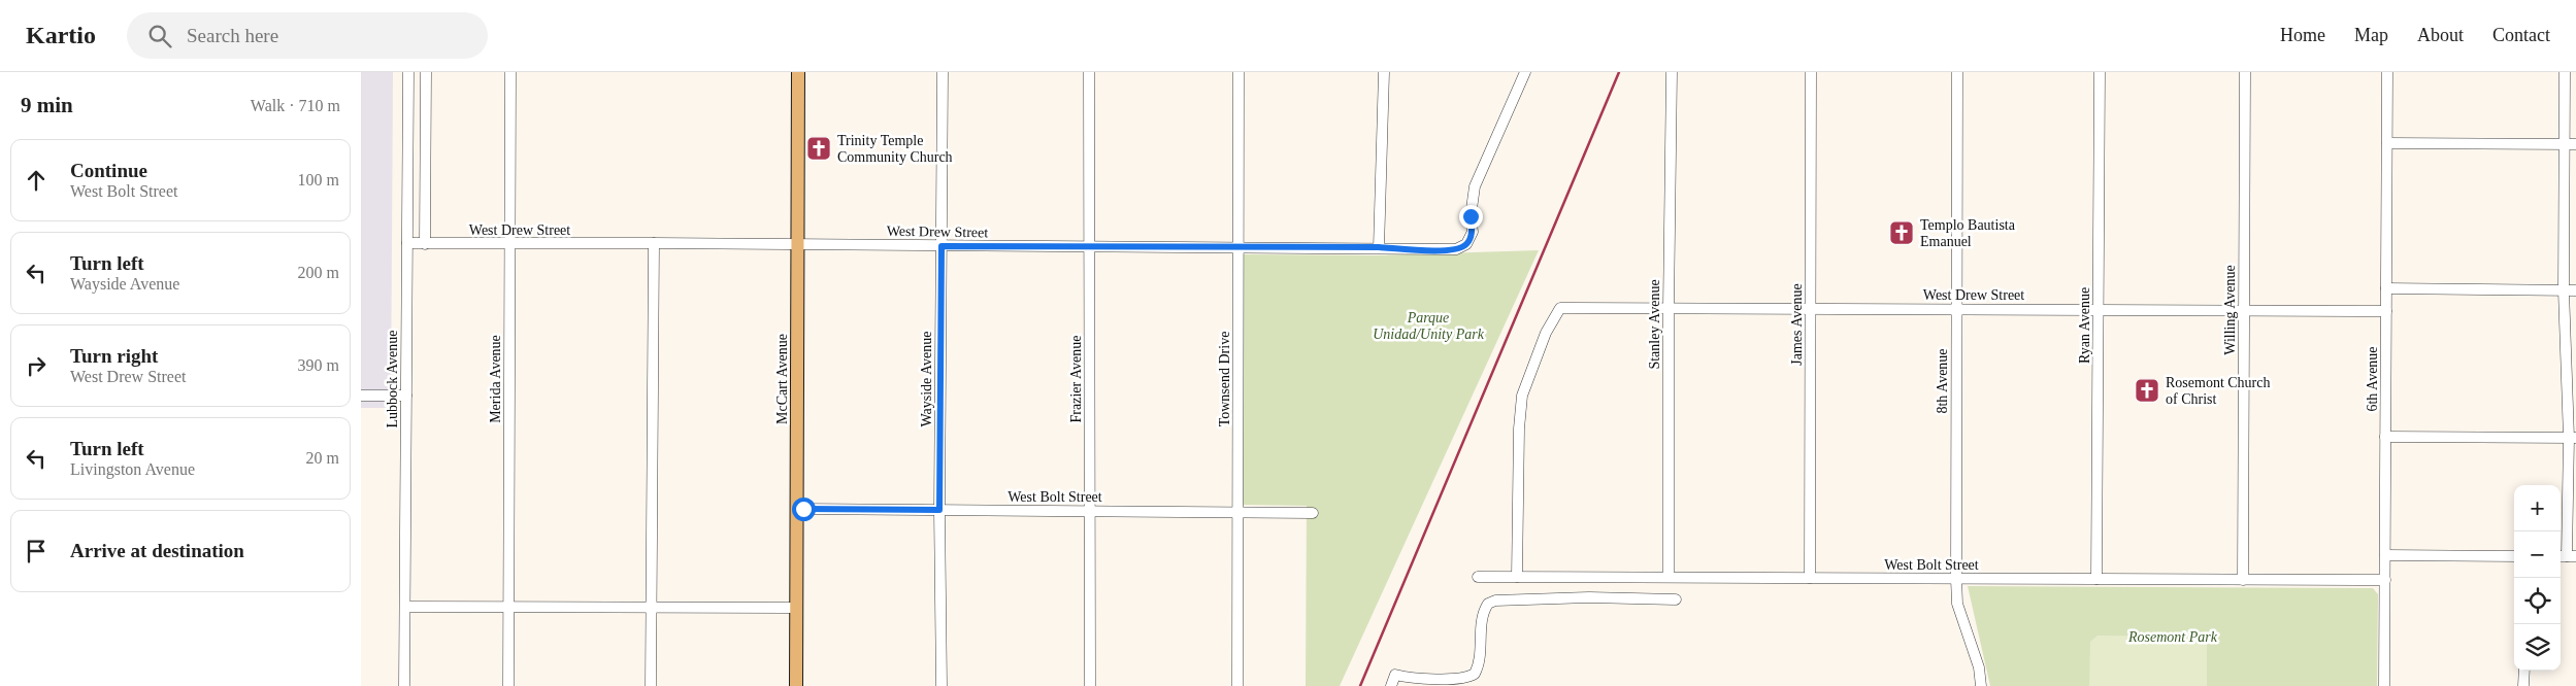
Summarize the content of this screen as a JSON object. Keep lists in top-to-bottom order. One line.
{"streets":{"main road":["McCart Avenue"],"street":["West Drew Street","Willing Avenue","Stanley Avenue","James Avenue","Ryan Avenue","Lubbock Avenue","Merida Avenue","Wayside Avenue","Frazier Avenue","Townsend Drive","6th Avenue","8th Avenue","West Bolt Street"]},"crossings":[["West Drew Street","Willing Avenue"],["West Drew Street","Stanley Avenue"],["West Drew Street","James Avenue"],["West Drew Street","Ryan Avenue"],["West Drew Street","Lubbock Avenue"],["West Drew Street","Merida Avenue"],["West Drew Street","McCart Avenue"],["West Drew Street","Wayside Avenue"],["West Drew Street","Frazier Avenue"],["West Drew Street","Townsend Drive"],["West Drew Street","6th Avenue"],["West Drew Street","8th Avenue"],["West Drew Street","West Bolt Street"],["Willing Avenue","West Bolt Street"],["Stanley Avenue","West Bolt Street"],["James Avenue","West Bolt Street"],["Ryan Avenue","West Bolt Street"],["McCart Avenue","West Bolt Street"],["Wayside Avenue","West Bolt Street"],["Frazier Avenue","West Bolt Street"],["Townsend Drive","West Bolt Street"],["6th Avenue","West Bolt Street"],["8th Avenue","West Bolt Street"]],"parks":["Parque Unidad/Unity Park","Rosemont Park"],"places":{"church":["Trinity Temple Community Church","Templo Bautista Emanuel","Rosemont Church of Christ"]},"page":{"header":"Kartio","search":"Search here","nav":["Home","Map","About","Contact"],"heading":["9 min","Walk · 710 m"],"list":[["Continue","West Bolt Street","100 m"],["Turn left","Wayside Avenue","200 m"],["Turn right","West Drew Street","390 m"],["Turn left","Livingston Avenue","20 m"],"Arrive at destination"],"map_buttons":["+","−"]}}
